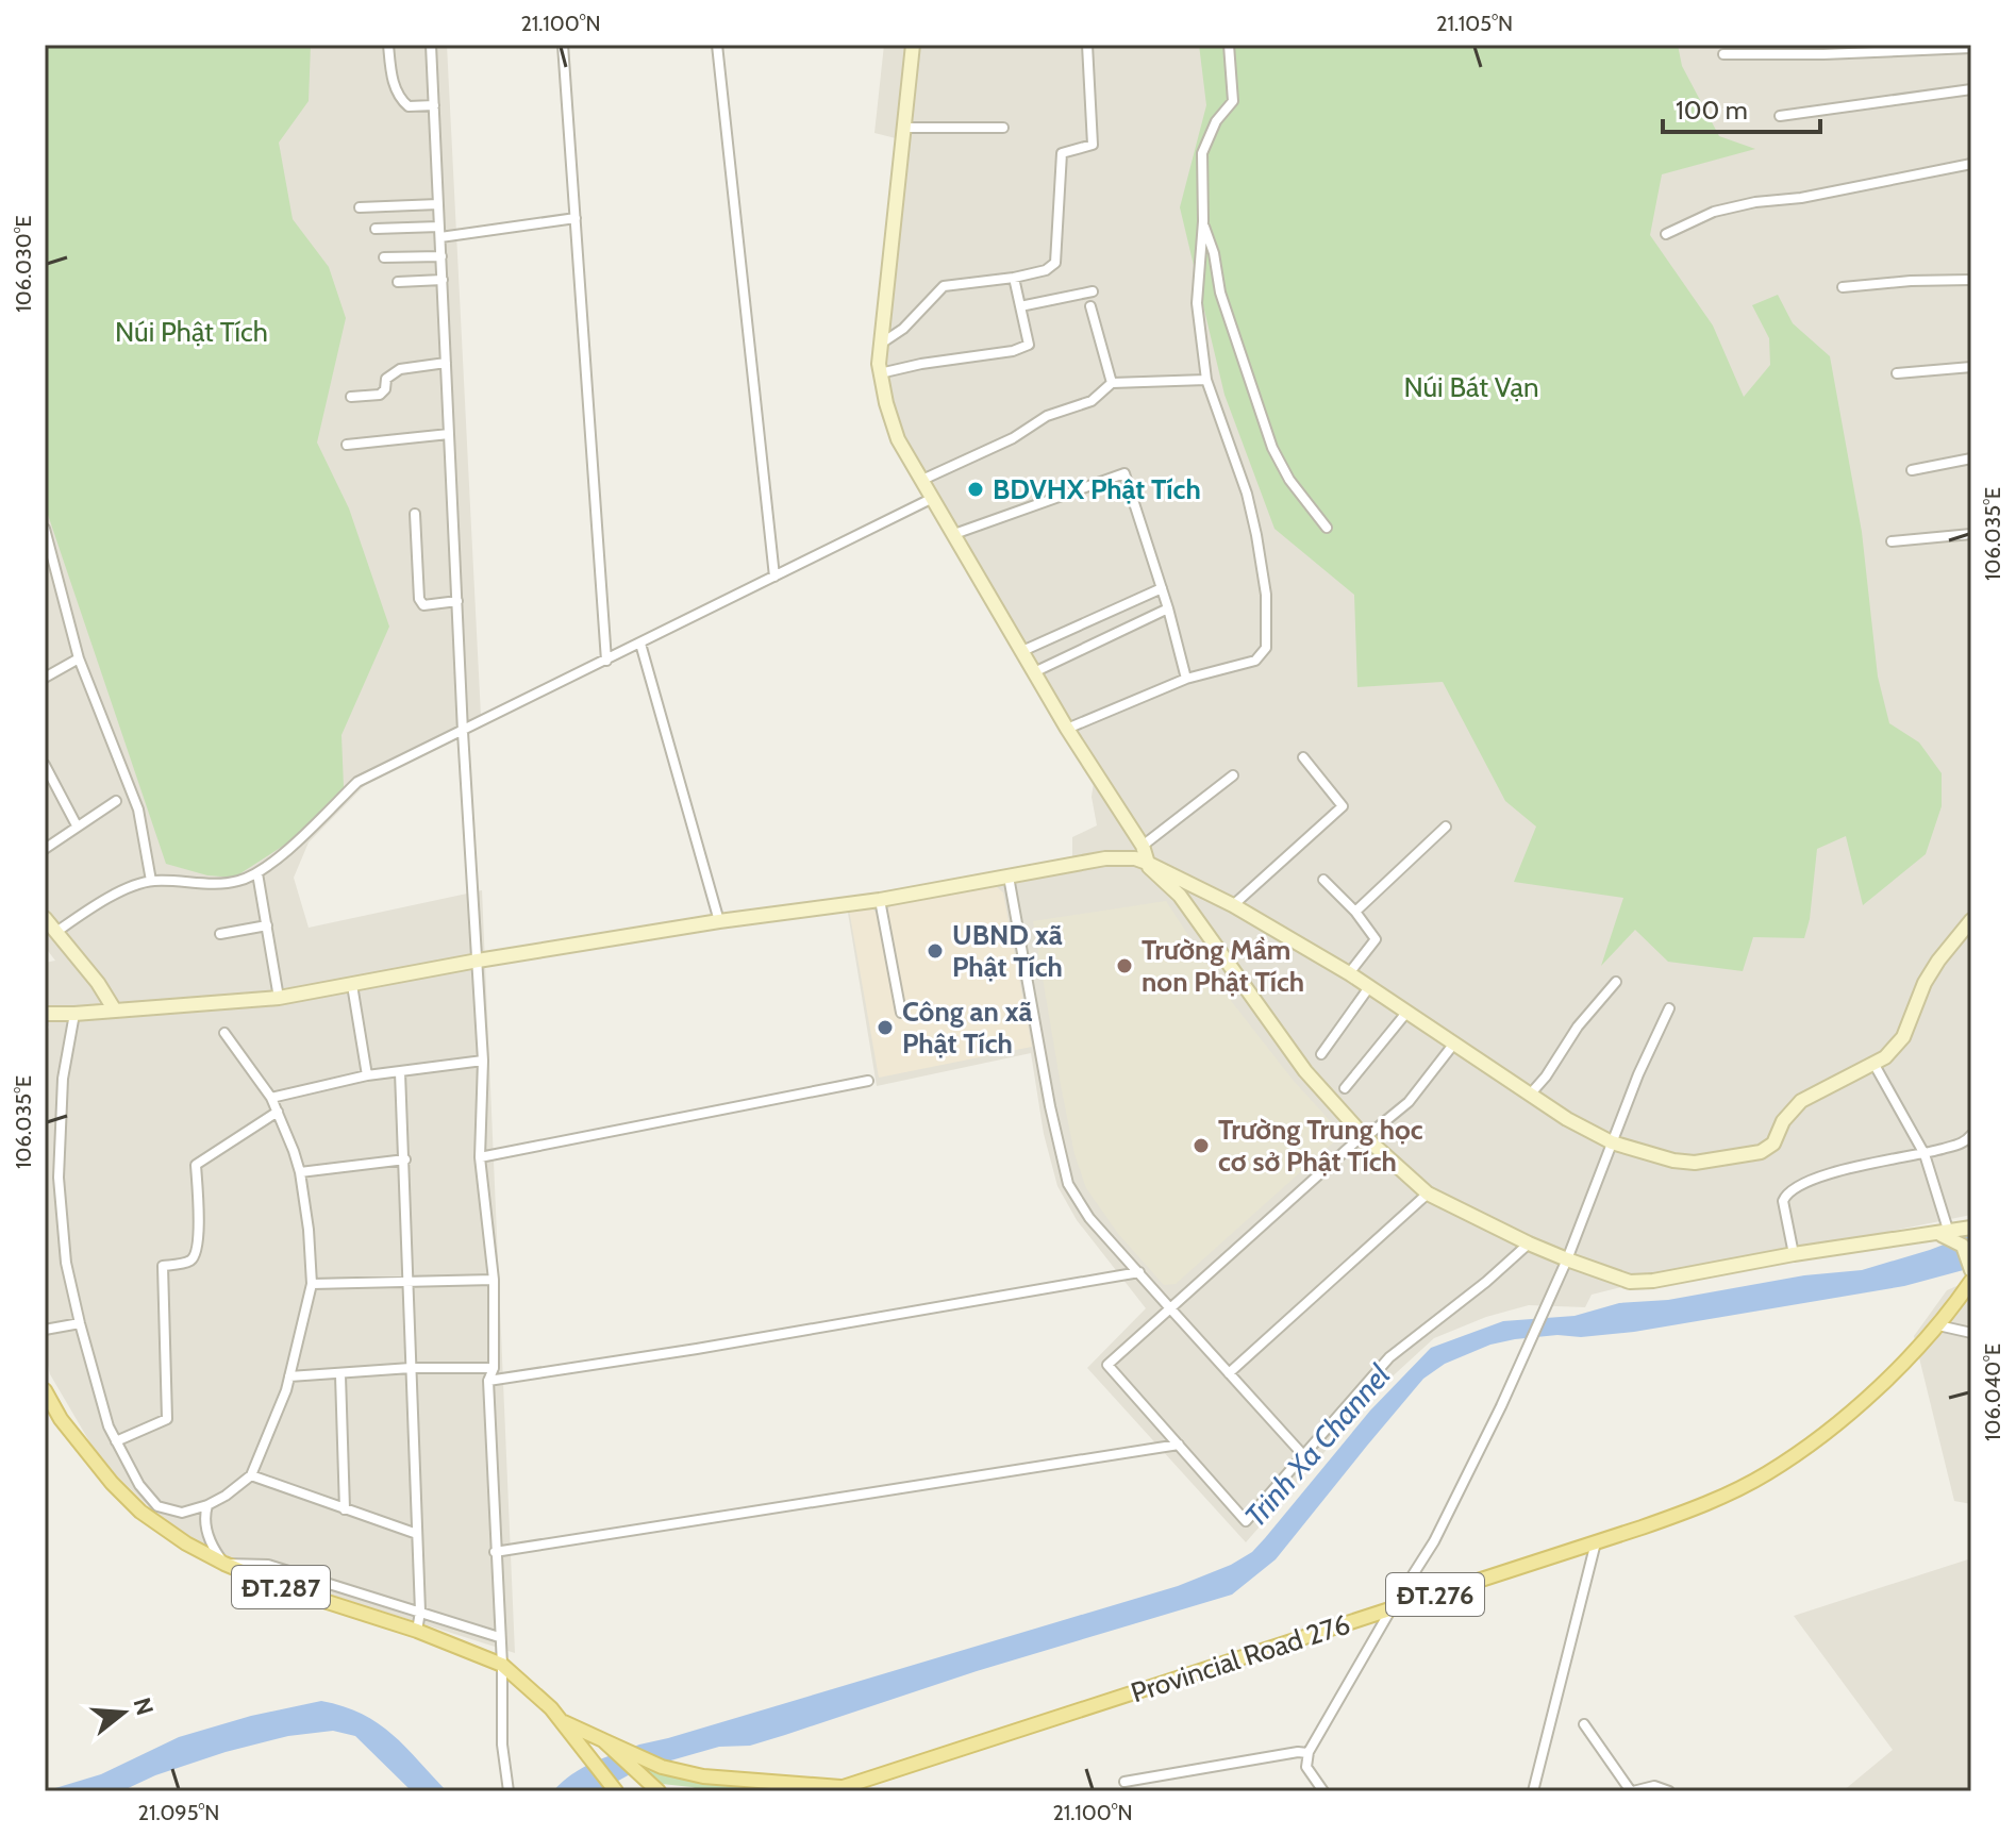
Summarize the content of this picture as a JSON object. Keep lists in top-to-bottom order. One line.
{"streets":{"main road":["ĐT.287","ĐT.276","Provincial Road 276"]},"water":["Trinh Xa Channel"],"parks":["Núi Phật Tích","Núi Bát Vạn"],"places":["BDVHX Phật Tích","UBND xã Phật Tích","Trường Mầm non Phật Tích","Công an xã Phật Tích","Trường Trung học cơ sở Phật Tích"],"scale_bar":"100 m","north":"right","coordinates":["21.100°N","21.105°N","106.030°E","106.035°E","106.040°E","21.095°N"]}
